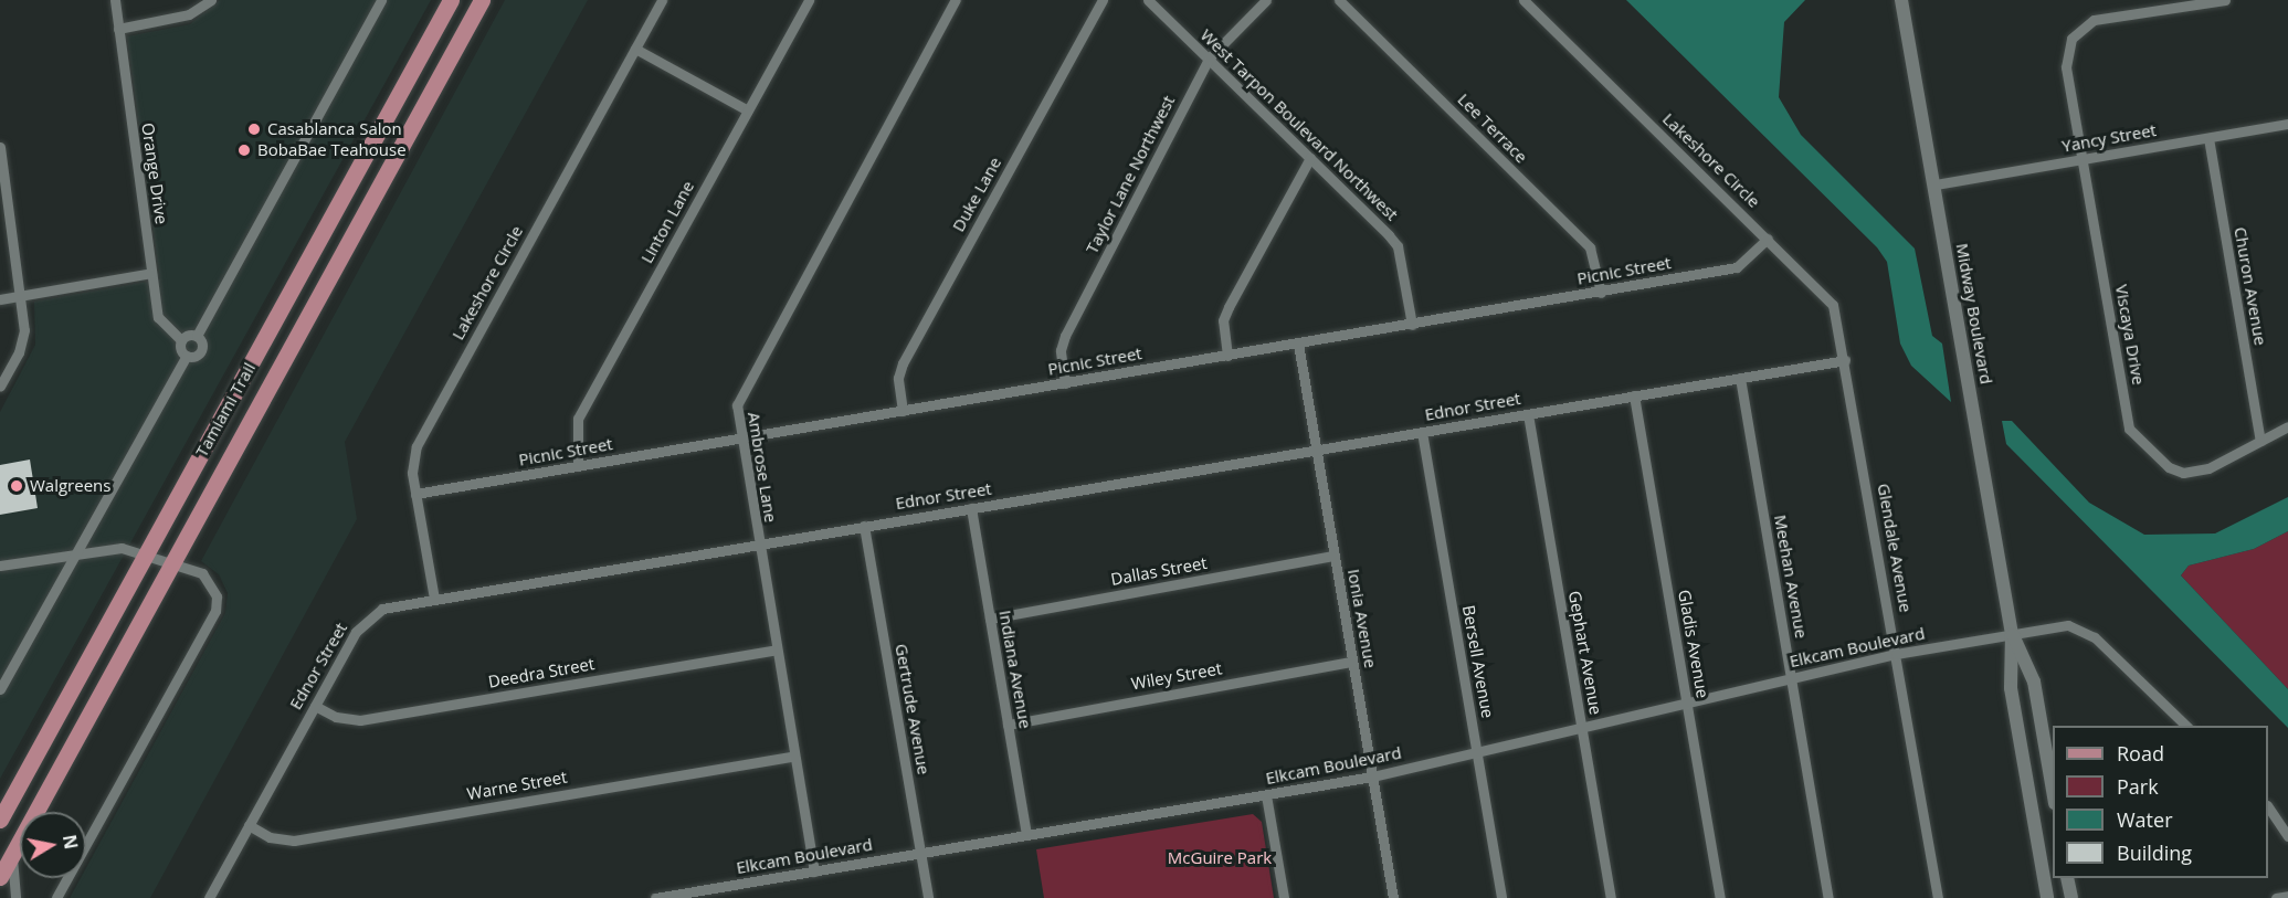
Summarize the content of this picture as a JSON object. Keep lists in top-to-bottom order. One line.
{"streets":{"main road":["Tamiami Trail"],"street":["West Tarpon Boulevard Northwest","Lee Terrace","Yancy Street","Lakeshore Circle","Orange Drive","Taylor Lane Northwest","Duke Lane","Linton Lane","Picnic Street","Churon Avenue","Midway Boulevard","Viscaya Drive","Ednor Street","Ambrose Lane","Glendale Avenue","Dallas Street","Meehan Avenue","Ionia Avenue","Gladis Avenue","Elkcam Boulevard","Gephart Avenue","Bersell Avenue","Indiana Avenue","Deedra Street","Wiley Street","Gertrude Avenue","Warne Street"]},"crossings":[["West Tarpon Boulevard Northwest","Taylor Lane Northwest"],["West Tarpon Boulevard Northwest","Picnic Street"],["Lee Terrace","Picnic Street"],["Yancy Street","Churon Avenue"],["Yancy Street","Midway Boulevard"],["Yancy Street","Viscaya Drive"],["Lakeshore Circle","Picnic Street"],["Lakeshore Circle","Ednor Street"],["Lakeshore Circle","Glendale Avenue"],["Taylor Lane Northwest","Picnic Street"],["Duke Lane","Picnic Street"],["Linton Lane","Picnic Street"],["Picnic Street","Ambrose Lane"],["Picnic Street","Ionia Avenue"],["Churon Avenue","Viscaya Drive"],["Midway Boulevard","Elkcam Boulevard"],["Ednor Street","Ambrose Lane"],["Ednor Street","Glendale Avenue"],["Ednor Street","Meehan Avenue"],["Ednor Street","Ionia Avenue"],["Ednor Street","Gladis Avenue"],["Ednor Street","Gephart Avenue"],["Ednor Street","Bersell Avenue"],["Ednor Street","Indiana Avenue"],["Ednor Street","Deedra Street"],["Ednor Street","Gertrude Avenue"],["Ednor Street","Warne Street"],["Ambrose Lane","Elkcam Boulevard"],["Ambrose Lane","Deedra Street"],["Ambrose Lane","Warne Street"],["Glendale Avenue","Elkcam Boulevard"],["Dallas Street","Ionia Avenue"],["Dallas Street","Indiana Avenue"],["Meehan Avenue","Elkcam Boulevard"],["Ionia Avenue","Elkcam Boulevard"],["Ionia Avenue","Wiley Street"],["Gladis Avenue","Elkcam Boulevard"],["Elkcam Boulevard","Gephart Avenue"],["Elkcam Boulevard","Bersell Avenue"],["Elkcam Boulevard","Indiana Avenue"],["Elkcam Boulevard","Gertrude Avenue"],["Indiana Avenue","Wiley Street"]],"parks":["McGuire Park"],"places":["Casablanca Salon","BobaBae Teahouse","Walgreens"],"legend":["Road","Park","Water","Building"],"north":"right"}
